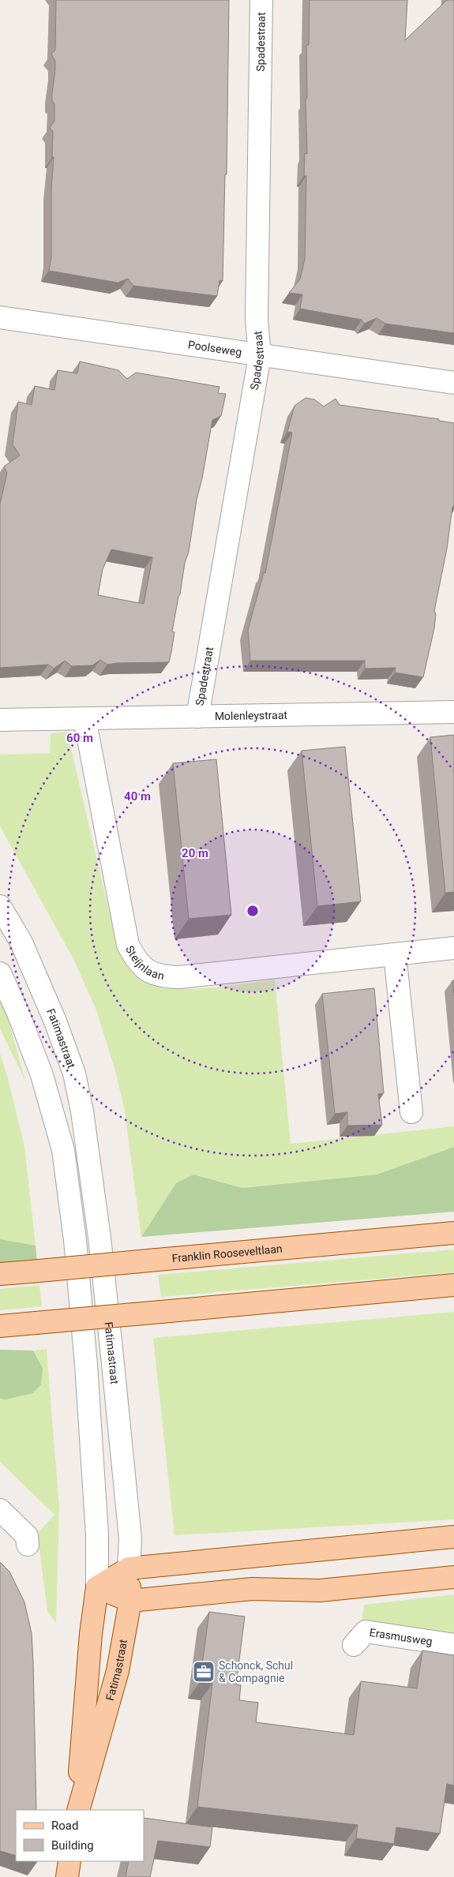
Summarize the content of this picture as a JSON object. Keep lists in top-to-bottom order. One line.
{"streets":{"main road":["Fatimastraat","Franklin Rooseveltlaan"],"street":["Spadestraat","Poolseweg","Molenleystraat","Steijnlaan","Erasmusweg"]},"crossings":[["Spadestraat","Poolseweg"],["Spadestraat","Molenleystraat"],["Molenleystraat","Steijnlaan"]],"places":{"office":["Schonck, Schul & Compagnie"]},"legend":["Road","Building"],"rings":["60 m","40 m","20 m"]}
